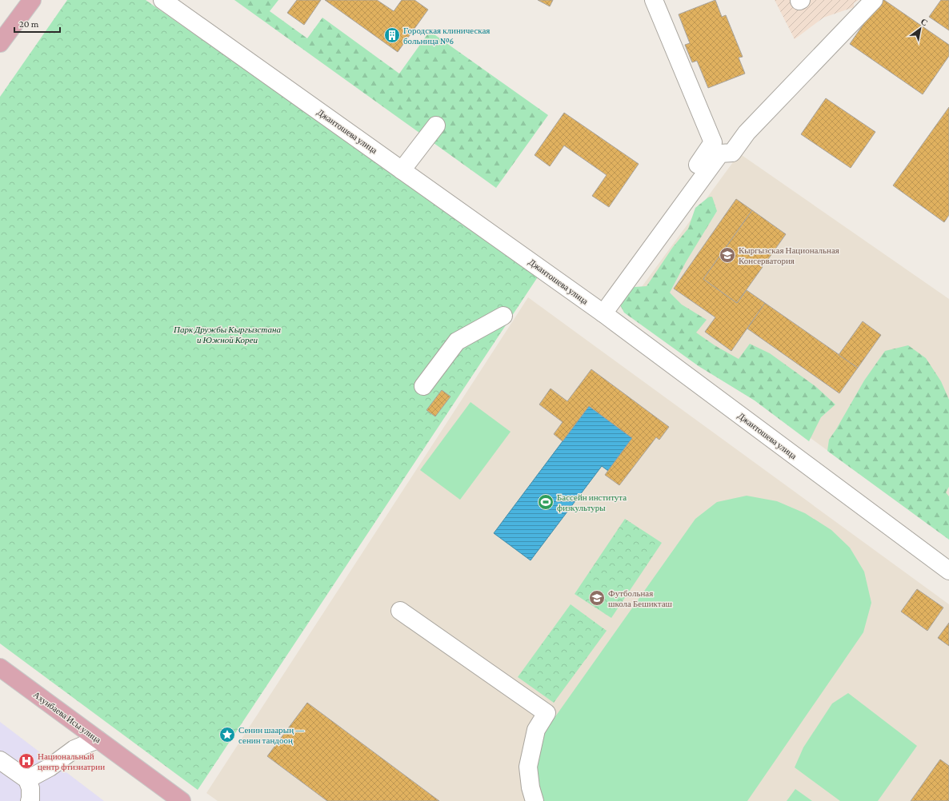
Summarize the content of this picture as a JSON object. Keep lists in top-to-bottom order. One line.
{"streets":{"main road":["Ахунбаева Исы улица"],"street":["Джантошева улица"]},"parks":["Парк Дружбы Кыргызстана и Южной Кореи"],"places":{"building":["Городская клиническая больница №6"],"school or university":["Кыргызская Национальная Консерватория","Футбольная школа Бешикташ"],"sports":["Бассейн института физкультуры"],"place":["Сенин шаарың — сенин тандооң"],"hospital":["Национальный центр фтизиатрии"]},"scale_bar":"20 m","north":"top right"}
